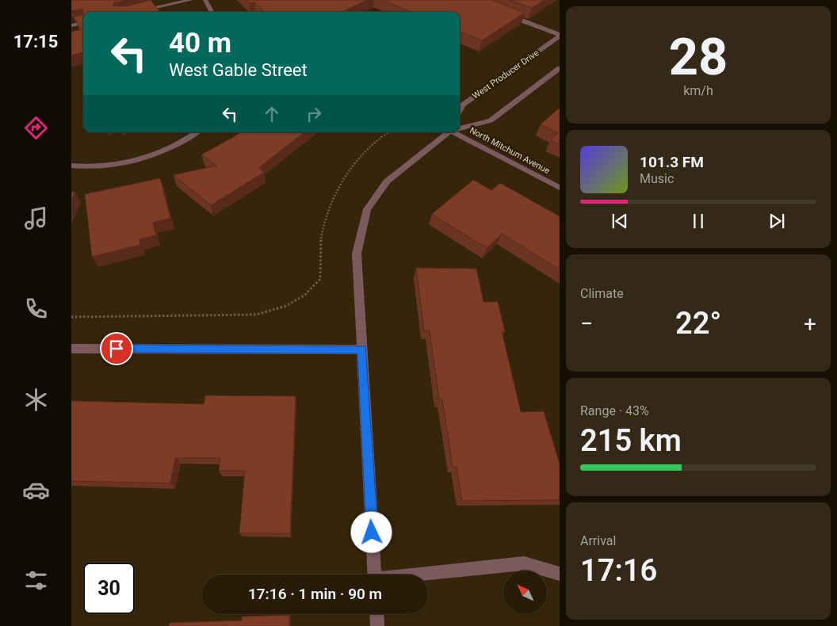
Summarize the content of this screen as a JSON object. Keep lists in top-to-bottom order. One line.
{"streets":{"street":["West Producer Drive","North Mitchum Avenue"]},"north":"top left","page":{"tabs":"17:15","tile":[["28","km/h"],"Climate",["Range · 43%","215 km"],["Arrival","17:16"]],"turn":["40 m","West Gable Street"],"song":["101.3 FM","Music"],"heat":["−","22°","+"],"limit":"30","trip":"17:16 · 1 min · 90 m"}}
